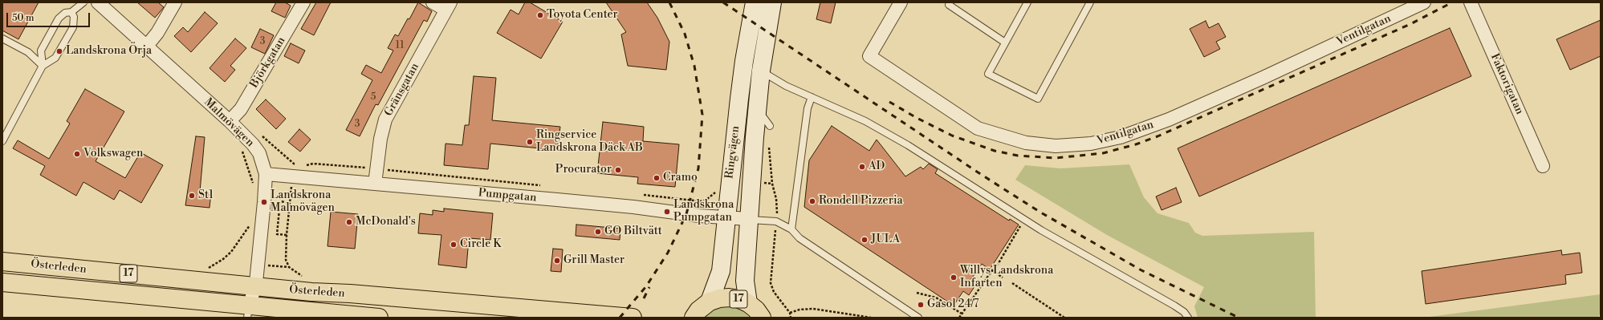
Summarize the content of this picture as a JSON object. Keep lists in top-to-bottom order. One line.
{"streets":{"main road":["Ringvägen","Österleden","17"],"street":["Ventilgatan","Björkgatan","Faktorigatan","Gränsgatan","Malmövägen","Pumpgatan"]},"crossings":[["Björkgatan","Malmövägen"],["Gränsgatan","Pumpgatan"],["Malmövägen","Pumpgatan"],["Malmövägen","Österleden"],["Ringvägen","Pumpgatan"],["Ringvägen","17"]],"places":["Toyota Center","Landskrona Örja","Ringservice Landskrona Däck AB","Volkswagen","AD","Procurator","Cramo","St1","Rondell Pizzeria","Landskrona Malmövägen","Landskrona Pumpgatan","McDonald's","GO Biltvätt","JULA","Circle K","Grill Master","Willys Landskrona Infarten","Gasol 24/7"],"house_numbers":["3","11","5","3"],"scale_bar":"50 m"}
